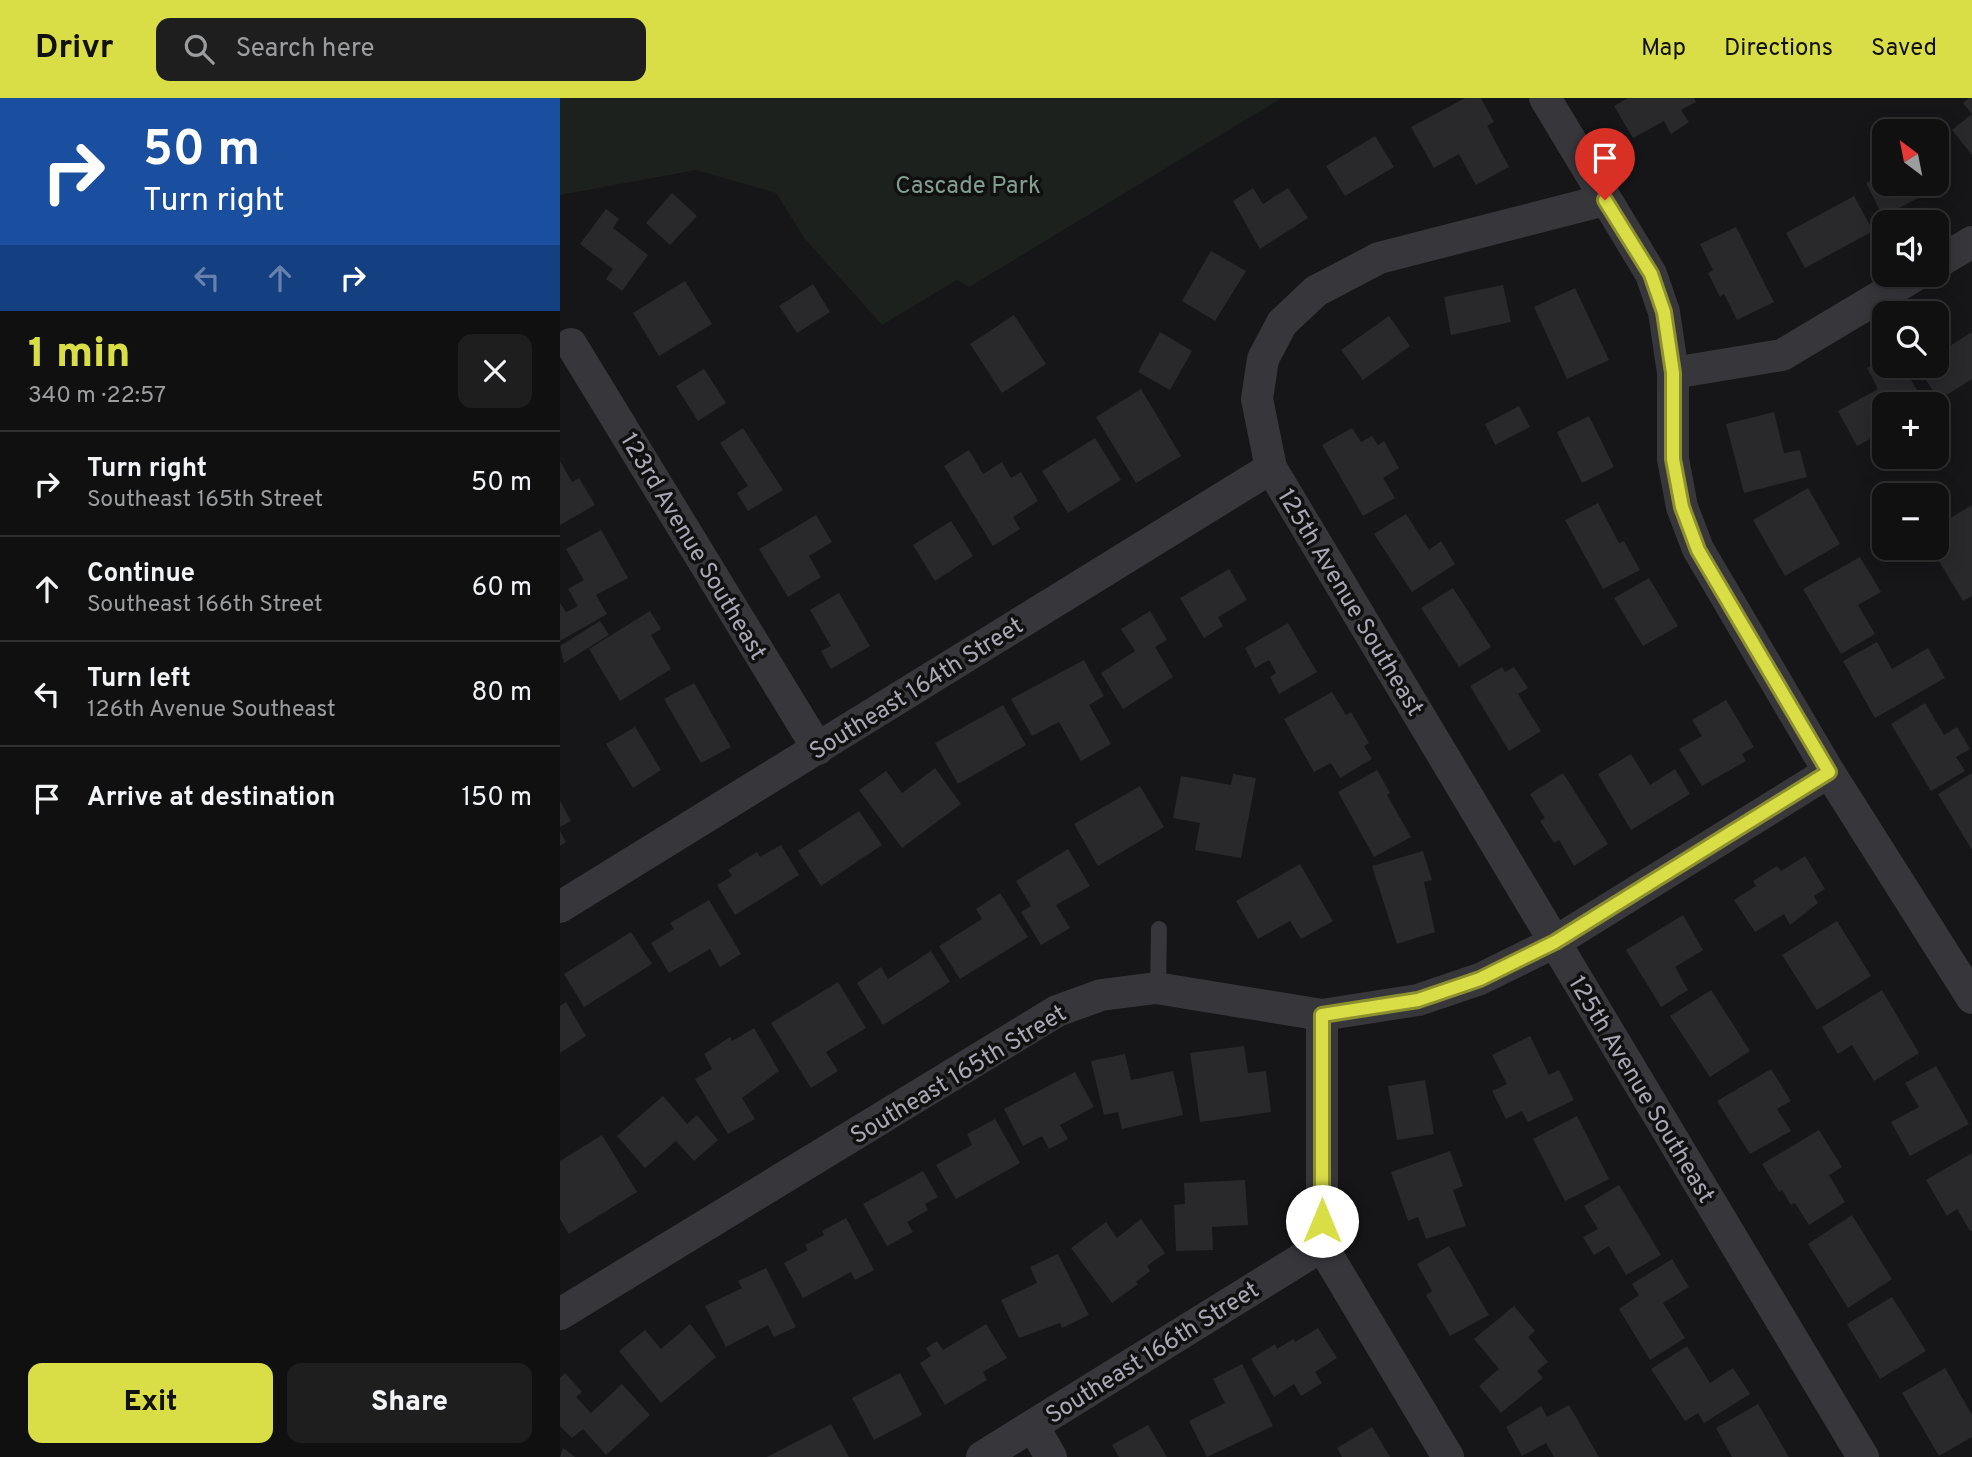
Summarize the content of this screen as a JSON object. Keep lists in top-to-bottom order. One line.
{"streets":{"street":["123rd Avenue Southeast","125th Avenue Southeast","Southeast 164th Street","Southeast 165th Street","Southeast 166th Street"]},"crossings":[["123rd Avenue Southeast","Southeast 164th Street"],["125th Avenue Southeast","Southeast 164th Street"],["125th Avenue Southeast","Southeast 165th Street"]],"parks":["Cascade Park"],"north":"top left","page":{"header":"Drivr","search":"Search here","nav":["Map","Directions","Saved"],"turn":["50 m","Turn right"],"map_buttons":["+","−"],"heading":["1 min","340 m · 22:57"],"list":[{"name":"Turn right","note":"Southeast 165th Street","value":"50 m"},{"name":"Continue","note":"Southeast 166th Street","value":"60 m"},{"name":"Turn left","note":"126th Avenue Southeast","value":"80 m"},{"name":"Arrive at destination","value":"150 m"}],"buttons":["Exit","Share"]}}
